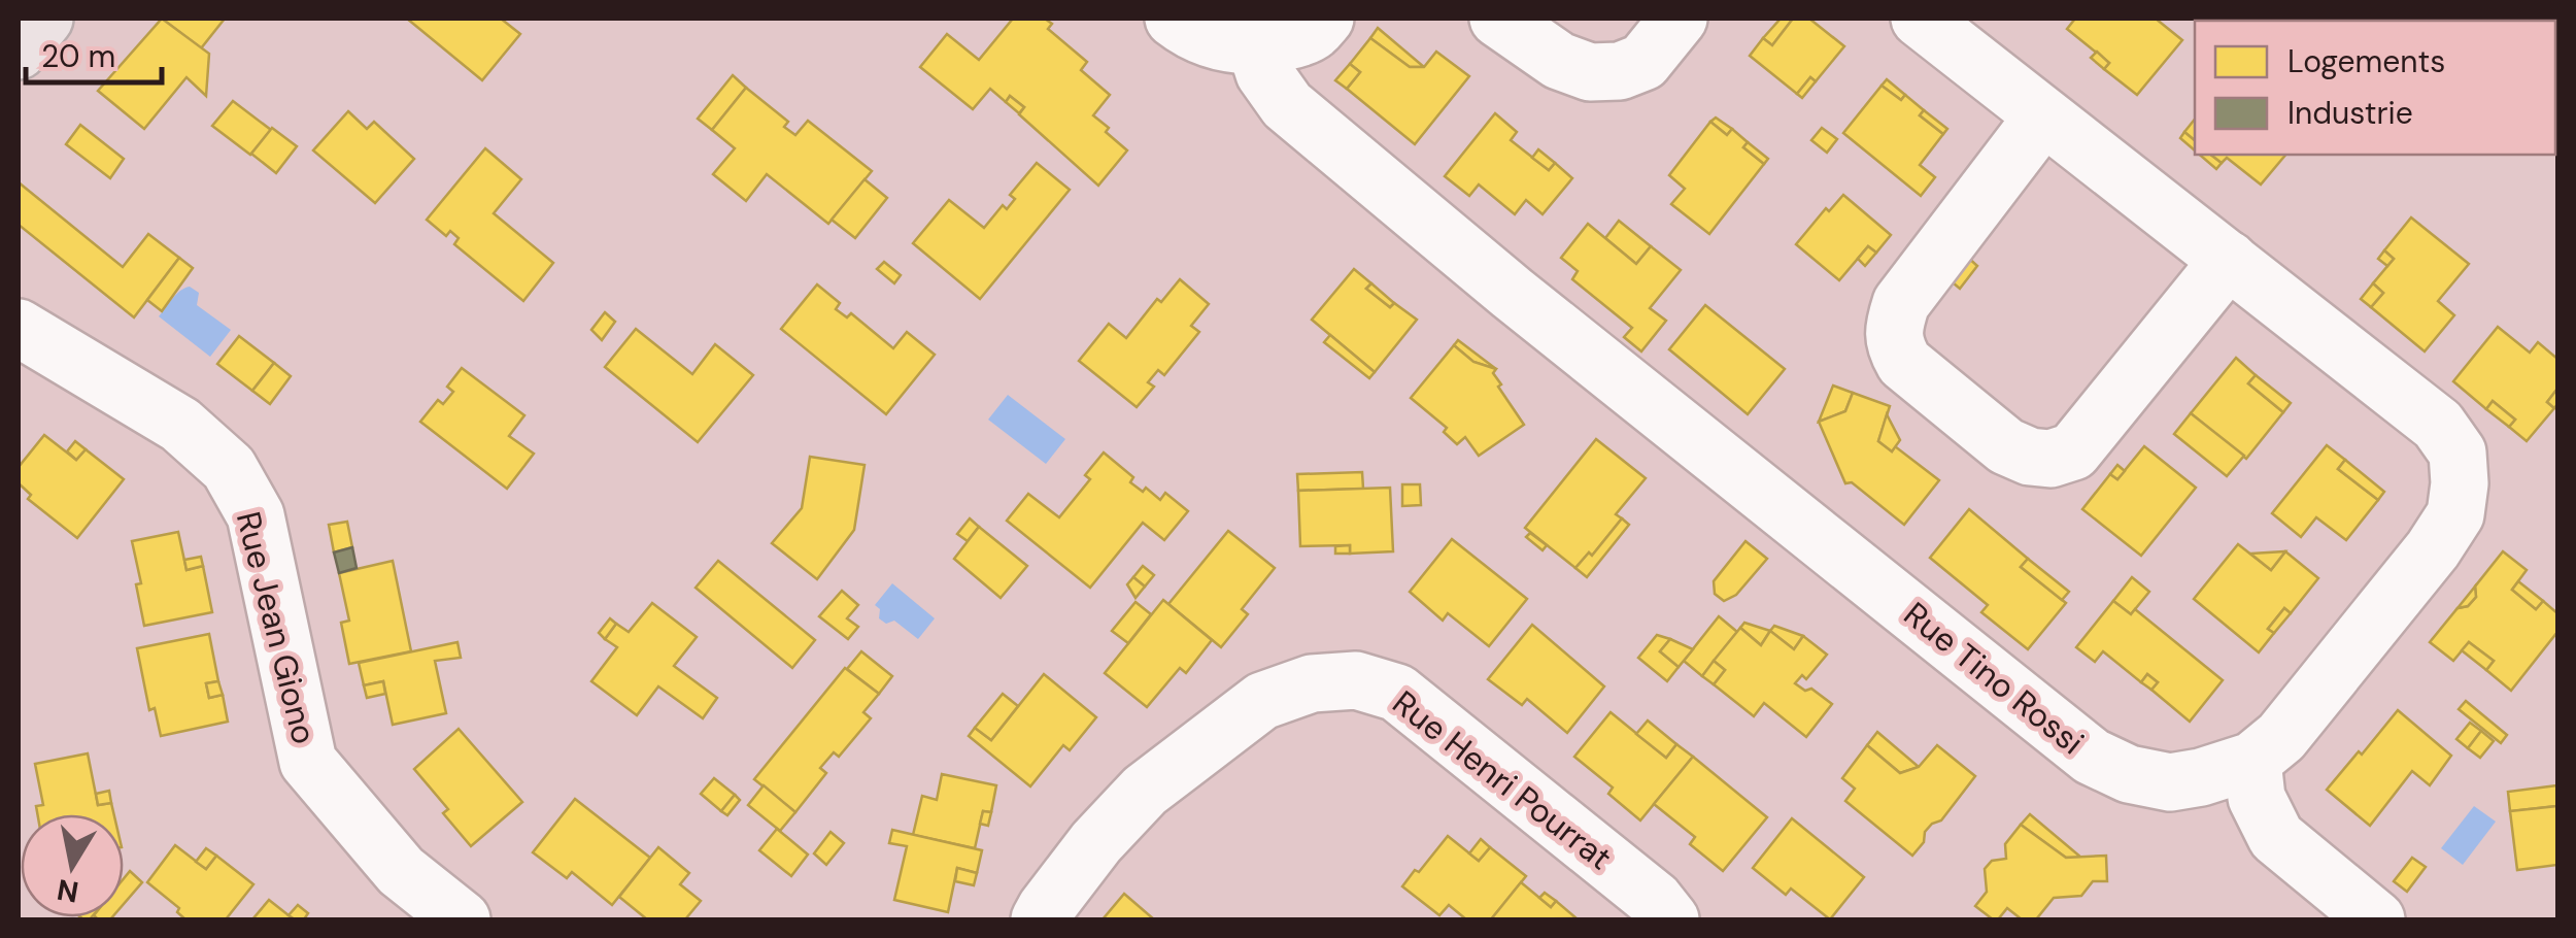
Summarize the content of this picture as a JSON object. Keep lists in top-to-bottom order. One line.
{"streets":{"street":["Rue Jean Giono","Rue Tino Rossi","Rue Henri Pourrat"]},"legend":["Logements","Industrie"],"scale_bar":"20 m","north":"bottom"}
